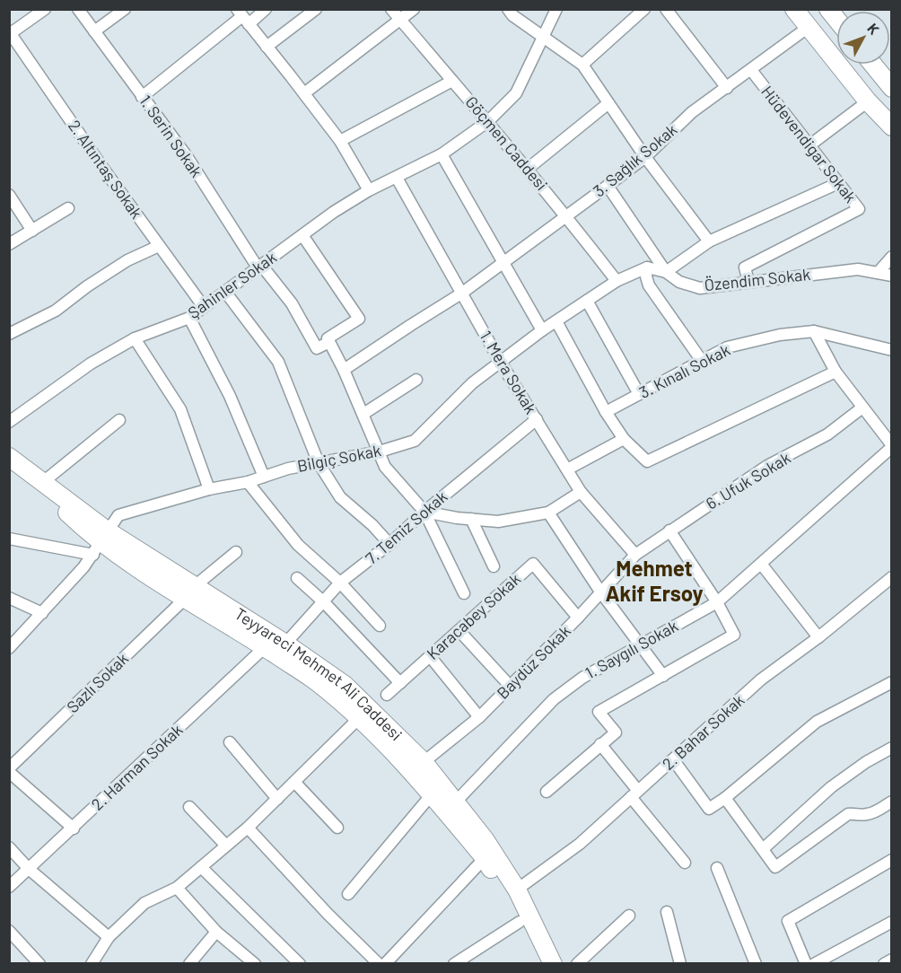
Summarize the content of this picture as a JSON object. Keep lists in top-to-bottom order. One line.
{"streets":{"main road":["Teyyareci Mehmet Ali Caddesi"],"street":["1. Serin Sokak","Göçmen Caddesi","Hüdevendigar Sokak","3. Sağlık Sokak","2. Altıntaş Sokak","Özendim Sokak","Şahinler Sokak","3. Kınalı Sokak","1. Mera Sokak","Bilgiç Sokak","6. Ufuk Sokak","7. Temiz Sokak","Karacabey Sokak","1. Saygılı Sokak","Baydüz Sokak","Sazlı Sokak","2. Bahar Sokak","2. Harman Sokak"]},"crossings":[["1. Serin Sokak","Şahinler Sokak"],["Göçmen Caddesi","3. Sağlık Sokak"],["Göçmen Caddesi","Şahinler Sokak"],["Göçmen Caddesi","Bilgiç Sokak"],["Hüdevendigar Sokak","3. Sağlık Sokak"],["Hüdevendigar Sokak","Özendim Sokak"],["3. Sağlık Sokak","Özendim Sokak"],["3. Sağlık Sokak","1. Mera Sokak"],["2. Altıntaş Sokak","Şahinler Sokak"],["Şahinler Sokak","1. Mera Sokak"],["1. Mera Sokak","Bilgiç Sokak"],["1. Mera Sokak","6. Ufuk Sokak"],["1. Mera Sokak","7. Temiz Sokak"],["1. Mera Sokak","Baydüz Sokak"],["Bilgiç Sokak","Teyyareci Mehmet Ali Caddesi"],["6. Ufuk Sokak","Baydüz Sokak"],["7. Temiz Sokak","Teyyareci Mehmet Ali Caddesi"],["Karacabey Sokak","Baydüz Sokak"],["1. Saygılı Sokak","Teyyareci Mehmet Ali Caddesi"],["Baydüz Sokak","Teyyareci Mehmet Ali Caddesi"],["Teyyareci Mehmet Ali Caddesi","Sazlı Sokak"],["Teyyareci Mehmet Ali Caddesi","2. Bahar Sokak"],["Teyyareci Mehmet Ali Caddesi","2. Harman Sokak"]],"districts":["Mehmet Akif Ersoy"],"north":"top right"}
